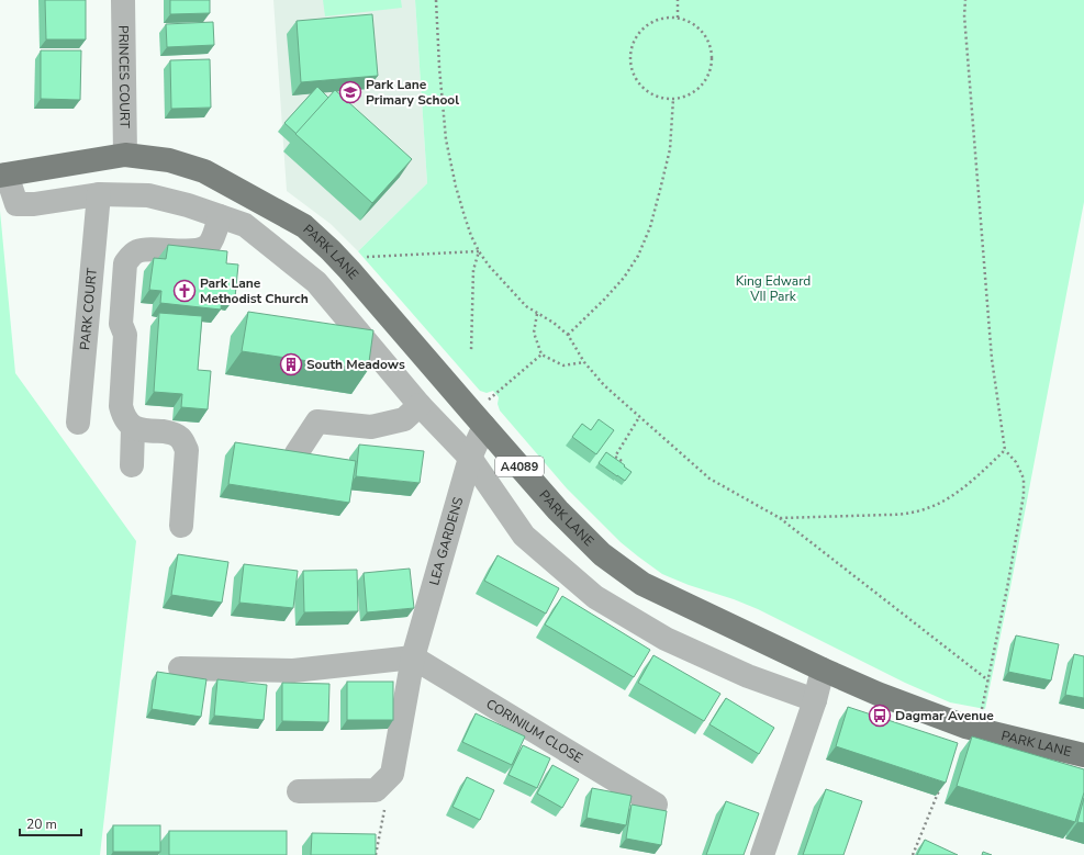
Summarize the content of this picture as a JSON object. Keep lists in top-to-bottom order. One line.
{"streets":{"main road":["PARK LANE","A4089"],"street":["PRINCES COURT","PARK COURT","LEA GARDENS","CORINIUM CLOSE"]},"crossings":[["PRINCES COURT","PARK LANE"],["PARK LANE","PARK COURT"],["PARK LANE","LEA GARDENS"],["LEA GARDENS","CORINIUM CLOSE"]],"parks":["King Edward VII Park"],"places":{"school or university":["Park Lane Primary School"],"church":["Park Lane Methodist Church"],"building":["South Meadows"],"bus stop":["Dagmar Avenue"]},"scale_bar":"20 m"}
